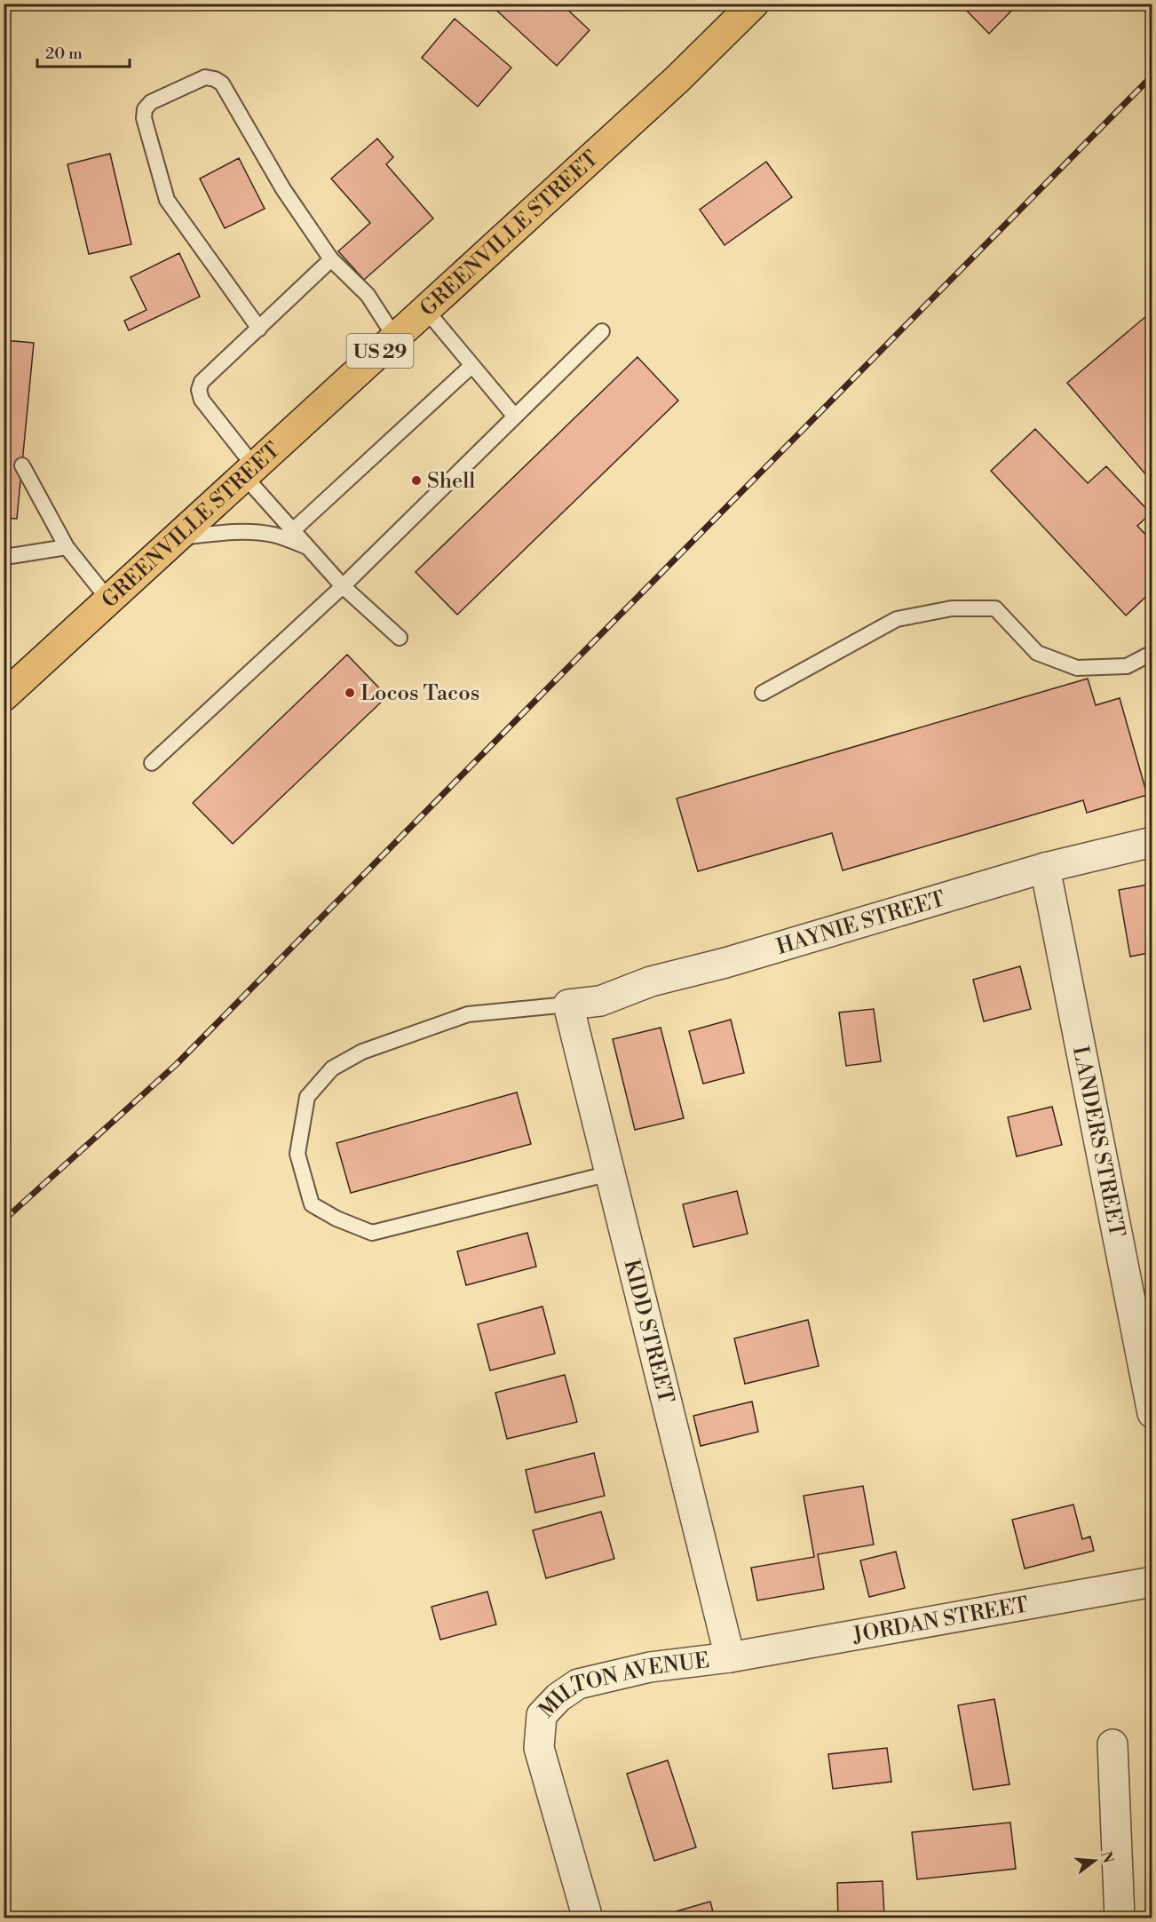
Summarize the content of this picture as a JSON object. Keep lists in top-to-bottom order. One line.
{"streets":{"main road":["GREENVILLE STREET","US 29"],"street":["HAYNIE STREET","LANDERS STREET","KIDD STREET","JORDAN STREET","MILTON AVENUE"]},"crossings":[["HAYNIE STREET","LANDERS STREET"],["HAYNIE STREET","KIDD STREET"],["KIDD STREET","JORDAN STREET"],["KIDD STREET","MILTON AVENUE"],["JORDAN STREET","MILTON AVENUE"]],"places":["Shell","Locos Tacos"],"scale_bar":"20 m","north":"right"}
